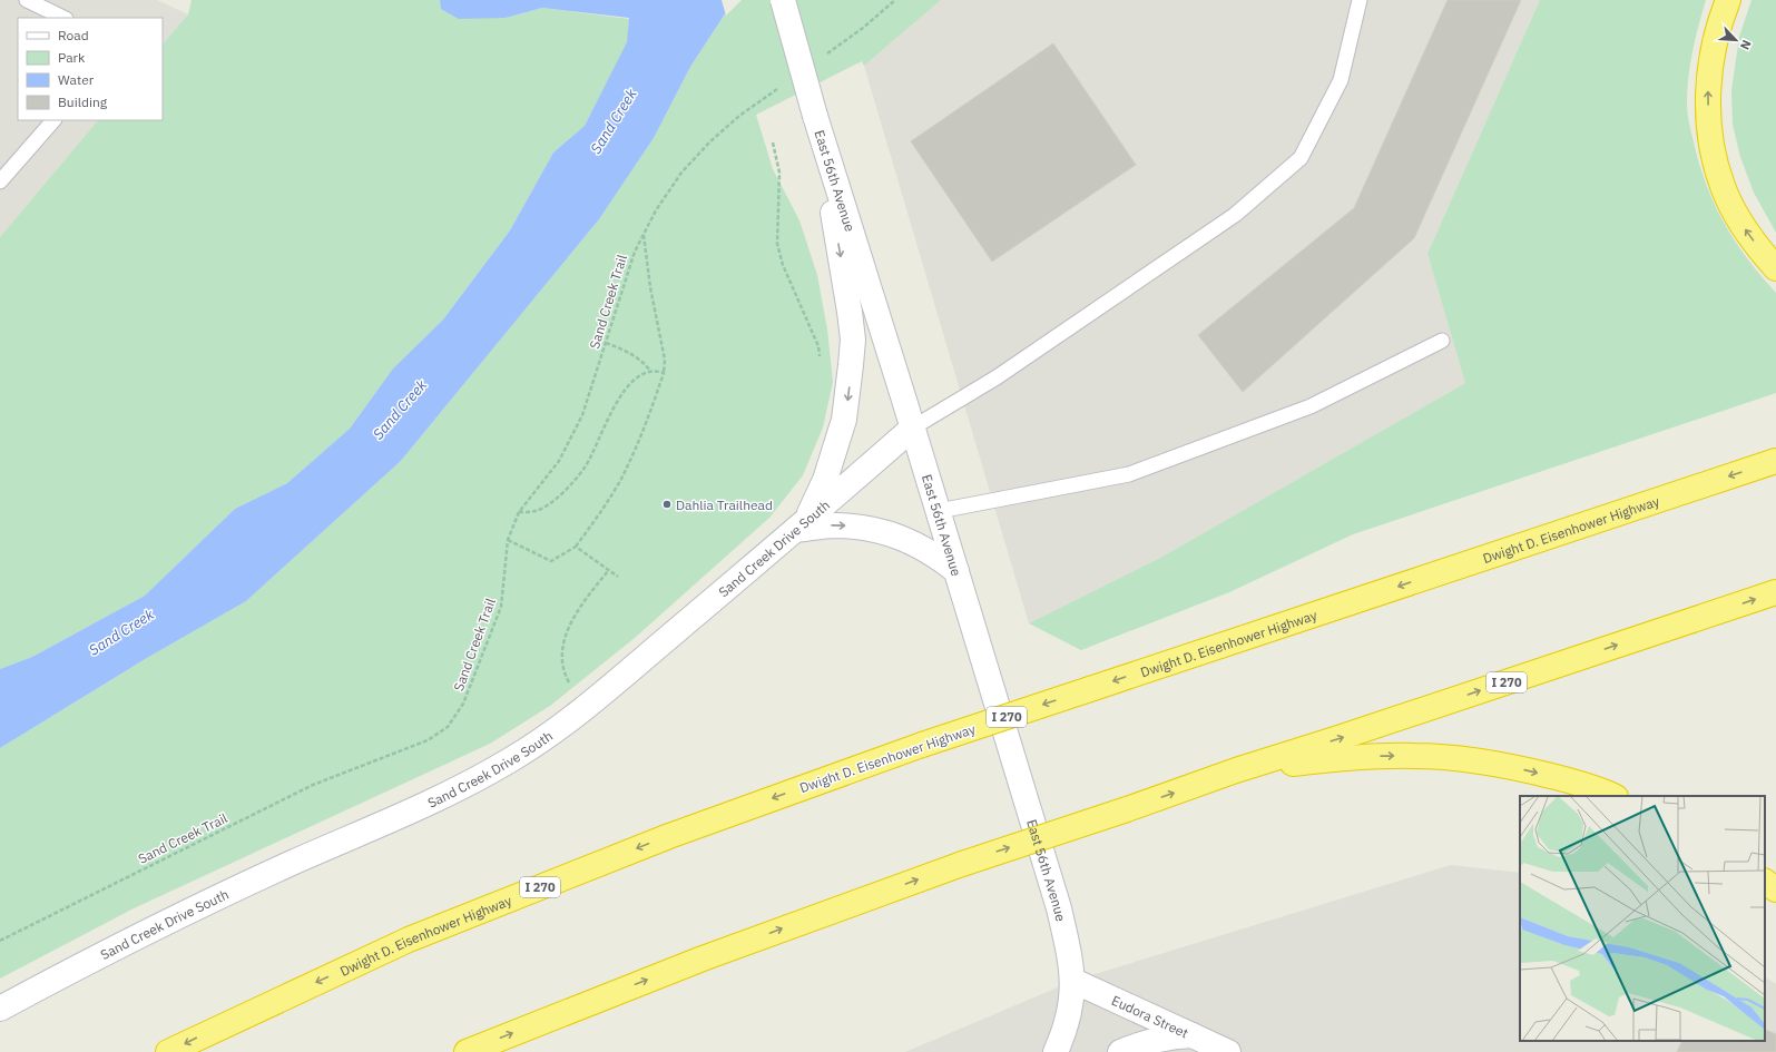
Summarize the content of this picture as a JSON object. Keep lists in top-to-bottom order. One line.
{"streets":{"highway":["Dwight D. Eisenhower Highway","I 270"],"main road":["East 56th Avenue","Sand Creek Drive South","Eudora Street"],"path":["Sand Creek Trail"]},"crossings":[["East 56th Avenue","Sand Creek Drive South"],["East 56th Avenue","Eudora Street"]],"water":["Sand Creek"],"places":["Dahlia Trailhead"],"legend":["Road","Park","Water","Building"],"north":"bottom right"}
